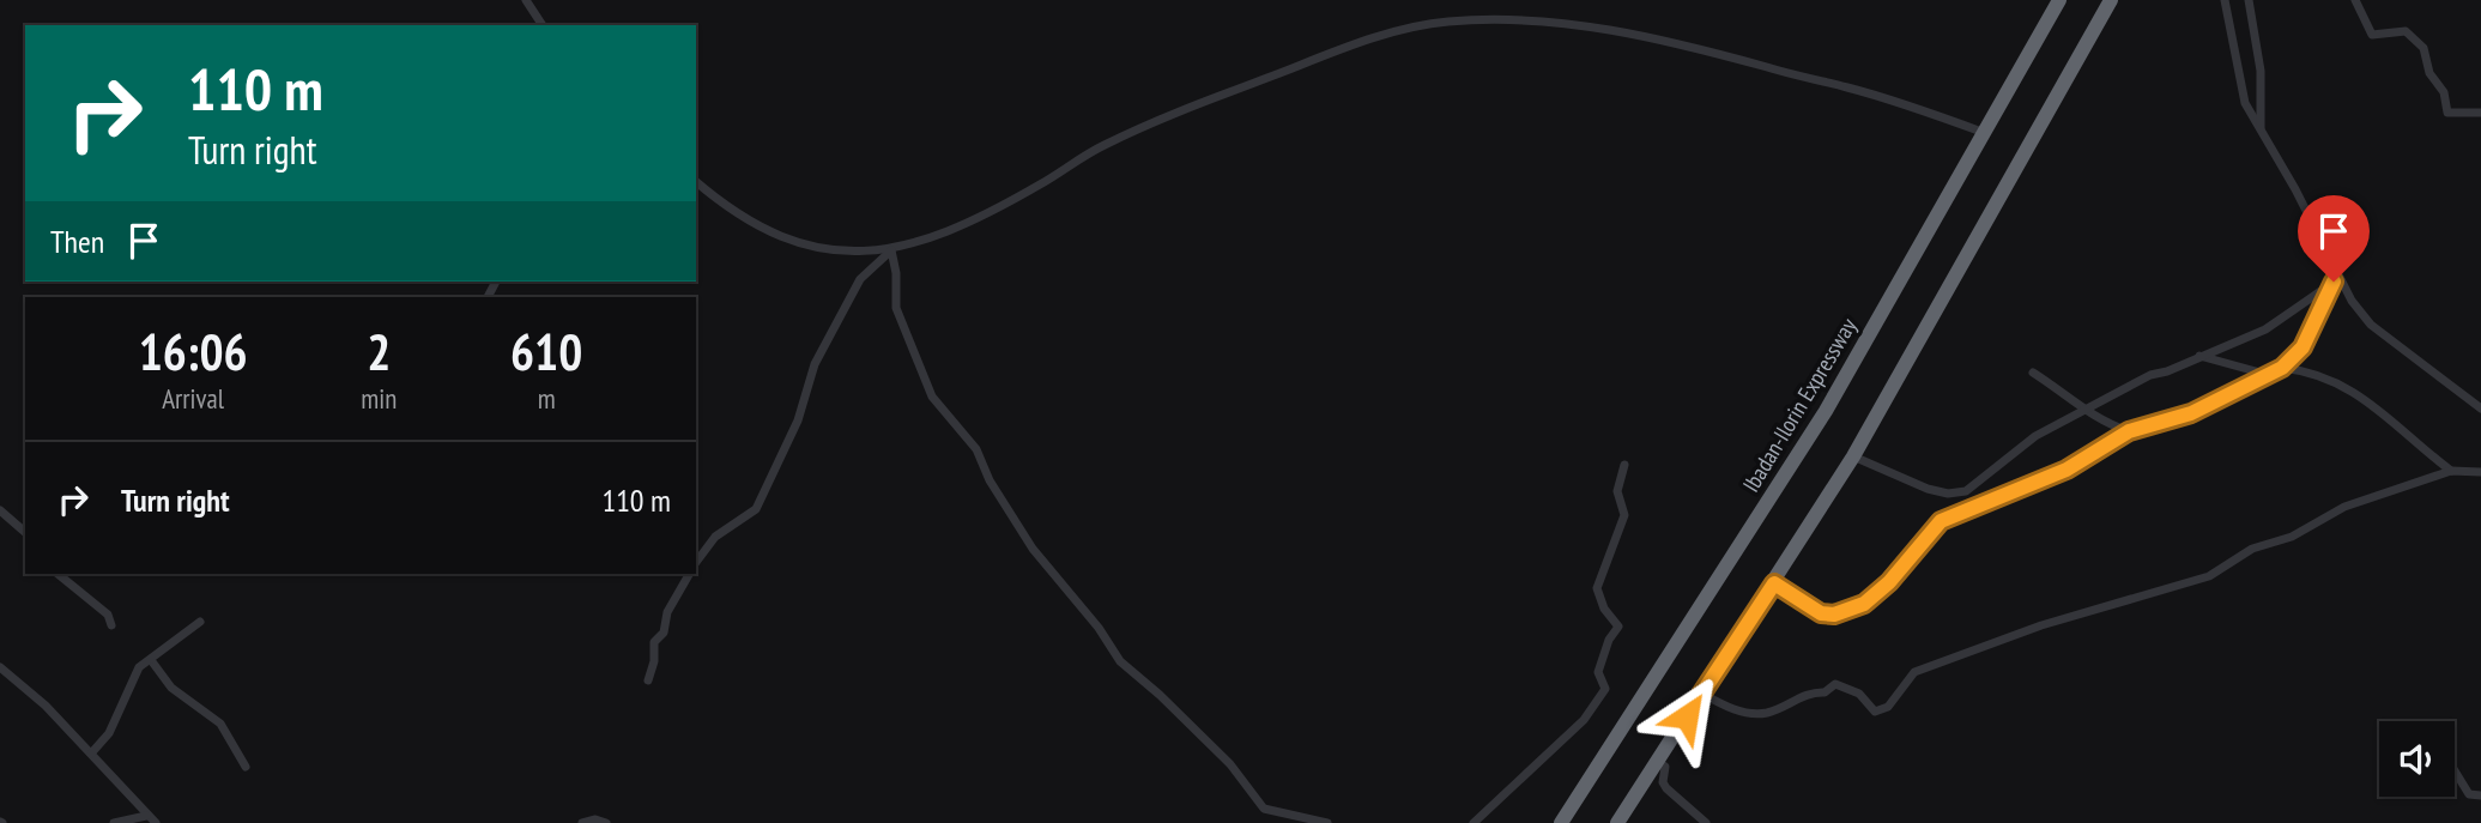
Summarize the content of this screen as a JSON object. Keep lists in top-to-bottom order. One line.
{"streets":{"highway":["Ibadan-Ilorin Expressway"]},"page":{"turn":["110 m","Turn right"],"then":"Then","eta":["16:06","Arrival","2","min","610","m"],"list":[{"name":"Turn right","value":"110 m"}]}}
